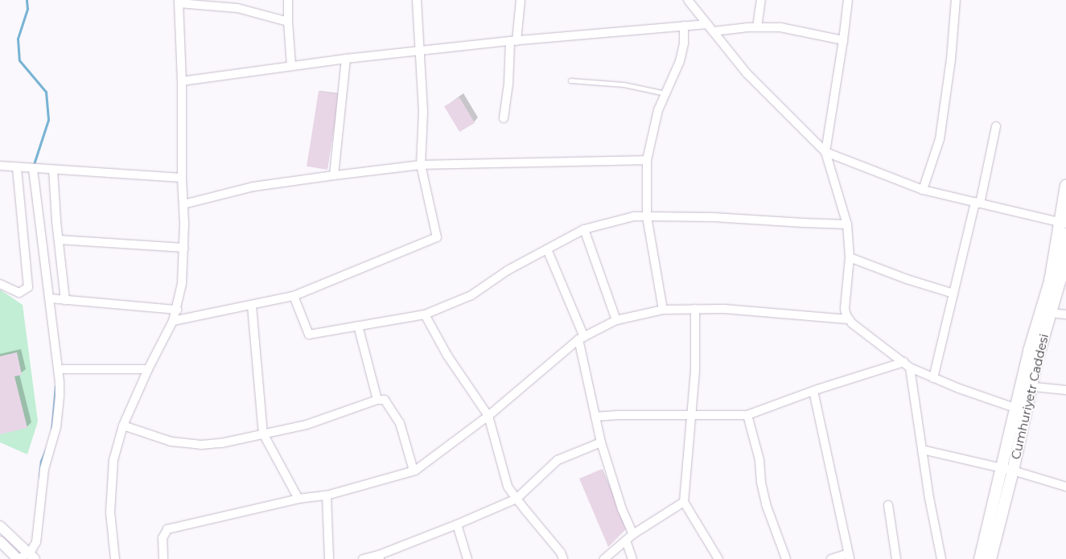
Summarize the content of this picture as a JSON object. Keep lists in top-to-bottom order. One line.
{"streets":{"main road":["Cumhuriyetr Caddesi"]}}
